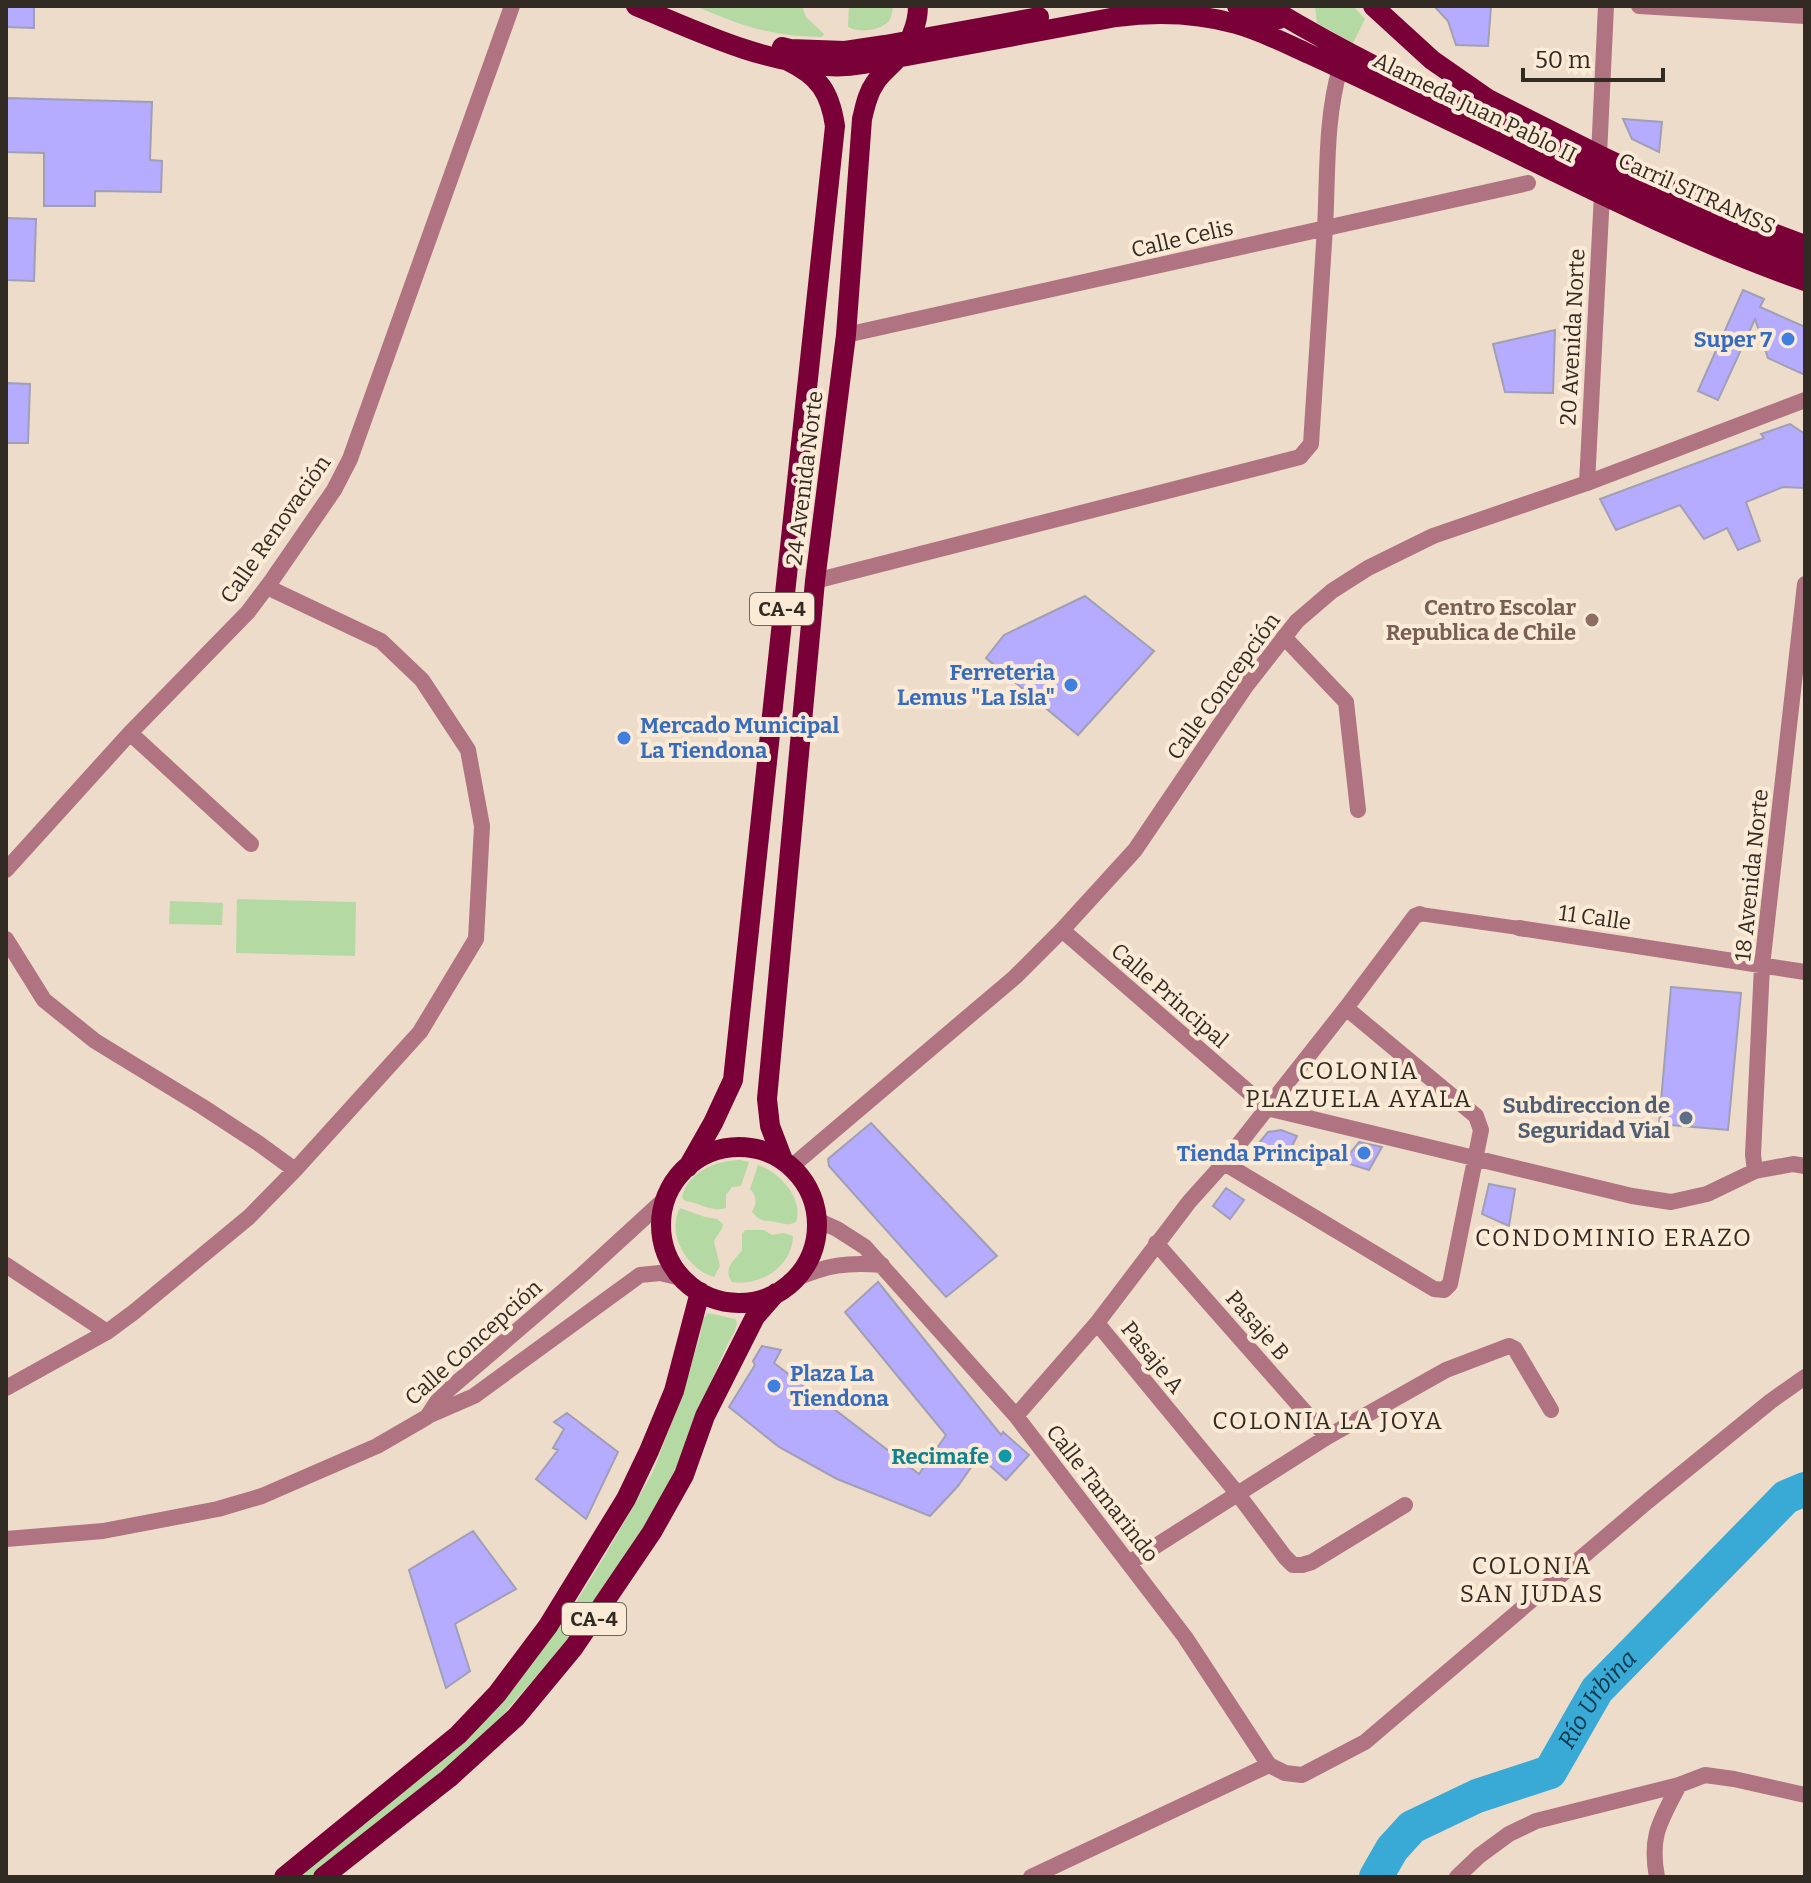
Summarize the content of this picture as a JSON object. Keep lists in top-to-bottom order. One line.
{"streets":{"main road":["Alameda Juan Pablo II","Carril SITRAMSS","24 Avenida Norte","CA-4"],"street":["Calle Celis","20 Avenida Norte","Calle Renovación","Calle Concepción","18 Avenida Norte","11 Calle","Calle Principal","Pasaje B","Pasaje A","Calle Tamarindo"]},"crossings":[["Alameda Juan Pablo II","20 Avenida Norte"],["Calle Celis","24 Avenida Norte"],["20 Avenida Norte","Calle Concepción"],["24 Avenida Norte","CA-4"],["24 Avenida Norte","Calle Concepción"],["24 Avenida Norte","Calle Tamarindo"],["CA-4","Calle Concepción"],["CA-4","Calle Tamarindo"],["Calle Concepción","Calle Principal"],["Calle Concepción","Calle Tamarindo"],["18 Avenida Norte","11 Calle"],["18 Avenida Norte","Calle Principal"]],"districts":["COLONIA PLAZUELA AYALA","CONDOMINIO ERAZO","COLONIA LA JOYA","COLONIA SAN JUDAS"],"water":["Río Urbina"],"places":["Super 7","Centro Escolar Republica de Chile","Ferreteria Lemus \"La Isla\"","Mercado Municipal La Tiendona","Subdireccion de Seguridad Vial","Tienda Principal","Plaza La Tiendona","Recimafe"],"scale_bar":"50 m"}
